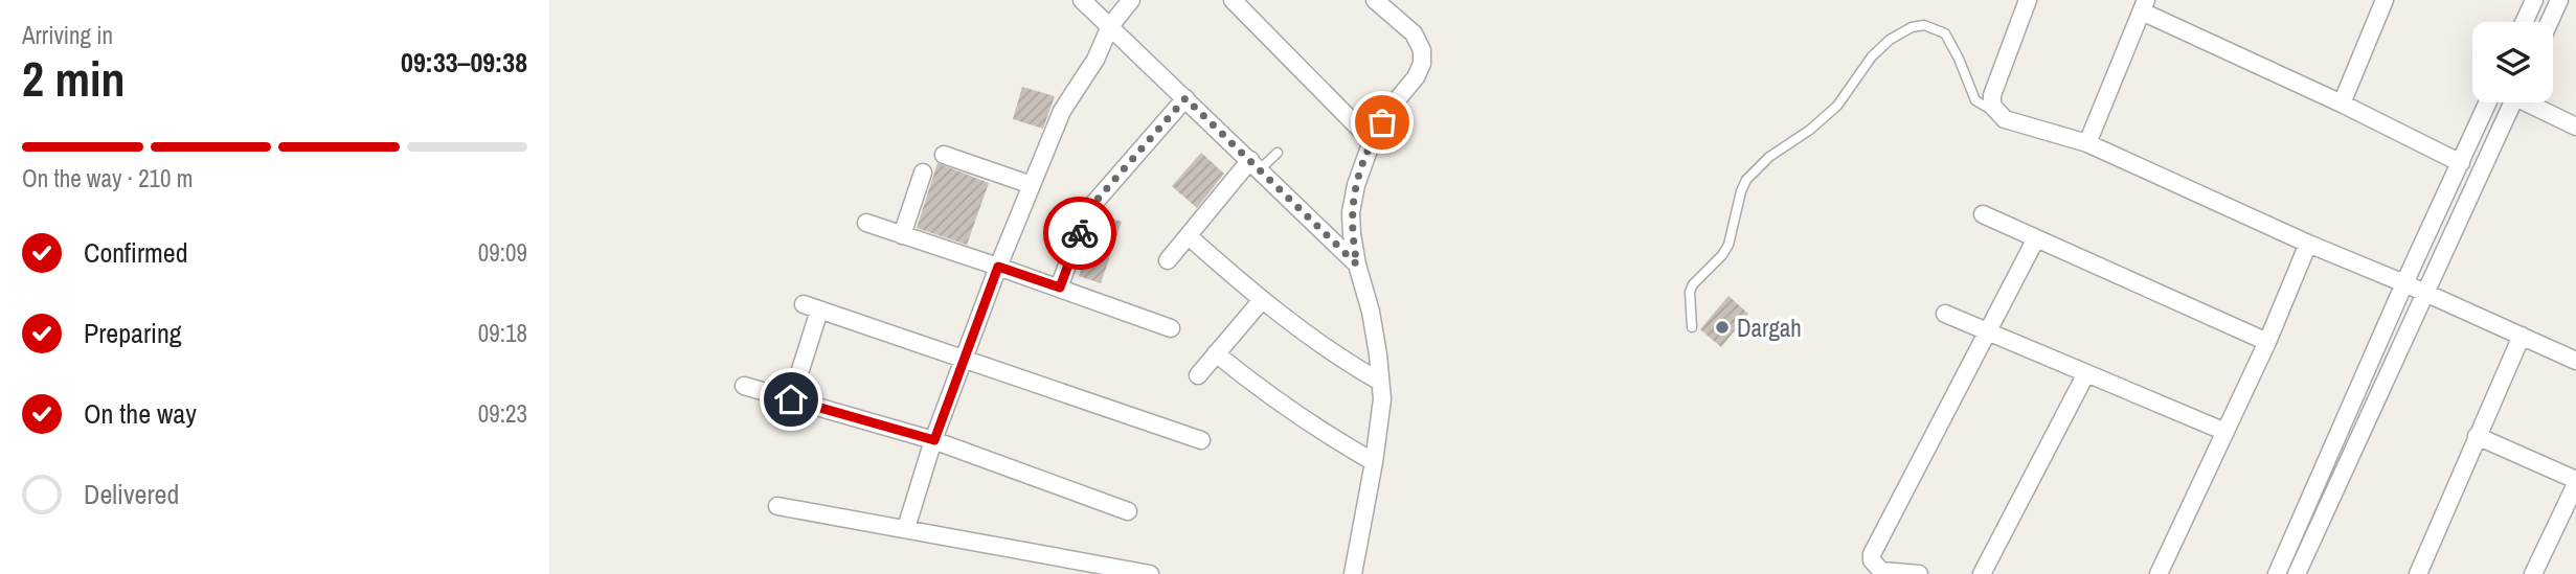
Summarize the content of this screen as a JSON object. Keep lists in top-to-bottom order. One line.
{"places":["Dargah"],"page":{"heading":["2 min","Arriving in","09:33–09:38"],"bar":"On the way · 210 m","list":[["Confirmed","09:09"],["Preparing","09:18"],["On the way","09:23"],"Delivered"]}}
